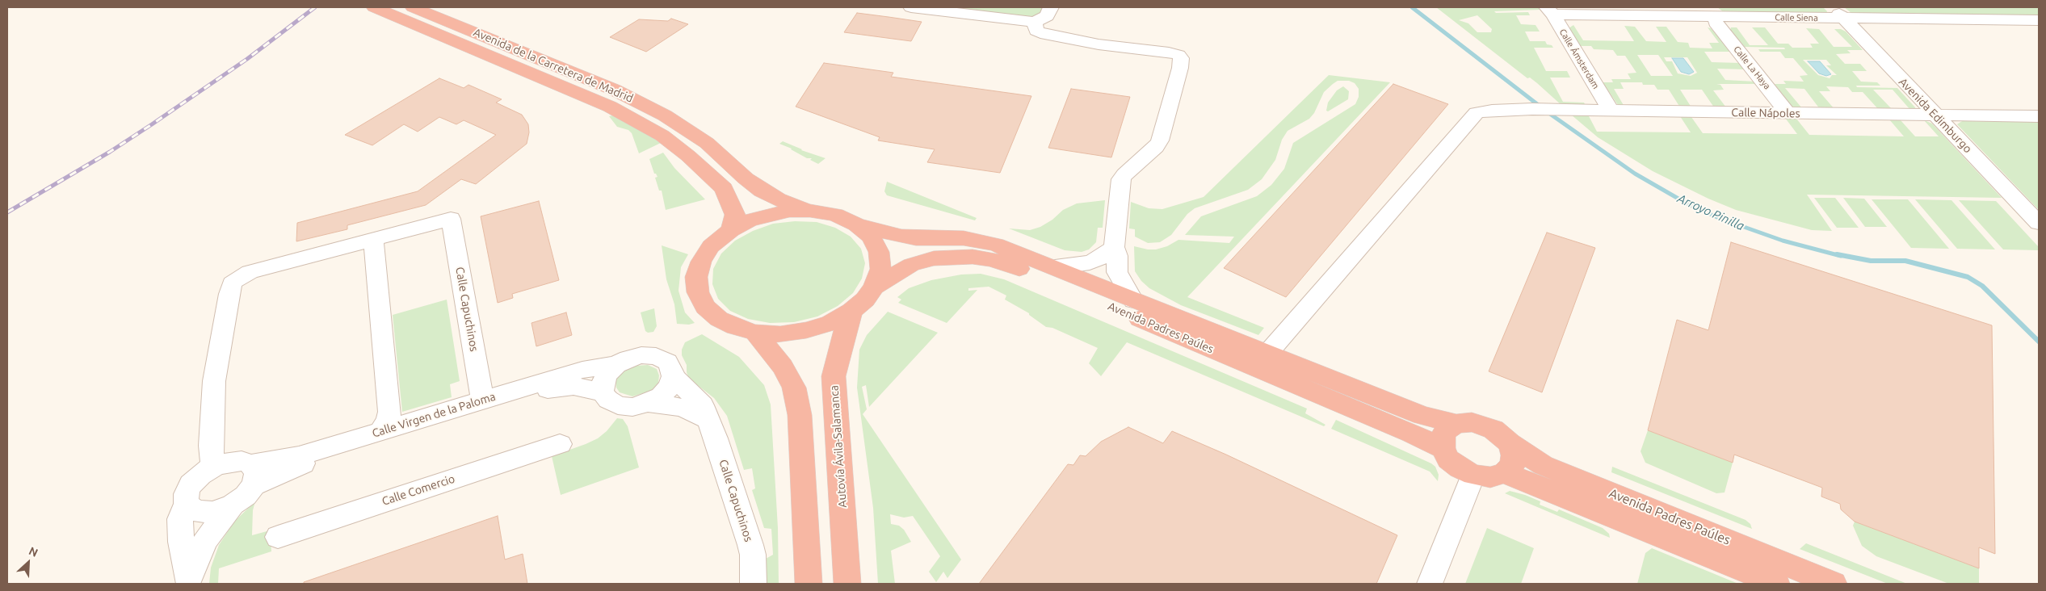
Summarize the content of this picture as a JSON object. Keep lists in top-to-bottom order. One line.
{"streets":{"highway":["Avenida de la Carretera de Madrid","Avenida Padres Paúles","Autovía Ávila-Salamanca"],"street":["Calle Siena","Calle Ámsterdam","Calle La Haya","Calle Nápoles","Avenida Edimburgo","Calle Capuchinos","Calle Virgen de la Paloma","Calle Comercio"]},"crossings":[["Calle Siena","Calle Ámsterdam"],["Calle Siena","Calle La Haya"],["Calle Siena","Avenida Edimburgo"],["Calle Ámsterdam","Calle Nápoles"],["Calle La Haya","Calle Nápoles"],["Calle Nápoles","Avenida Edimburgo"],["Calle Nápoles","Avenida Padres Paúles"],["Calle Capuchinos","Calle Virgen de la Paloma"]],"water":["Arroyo Pinilla"],"north":"top right"}
